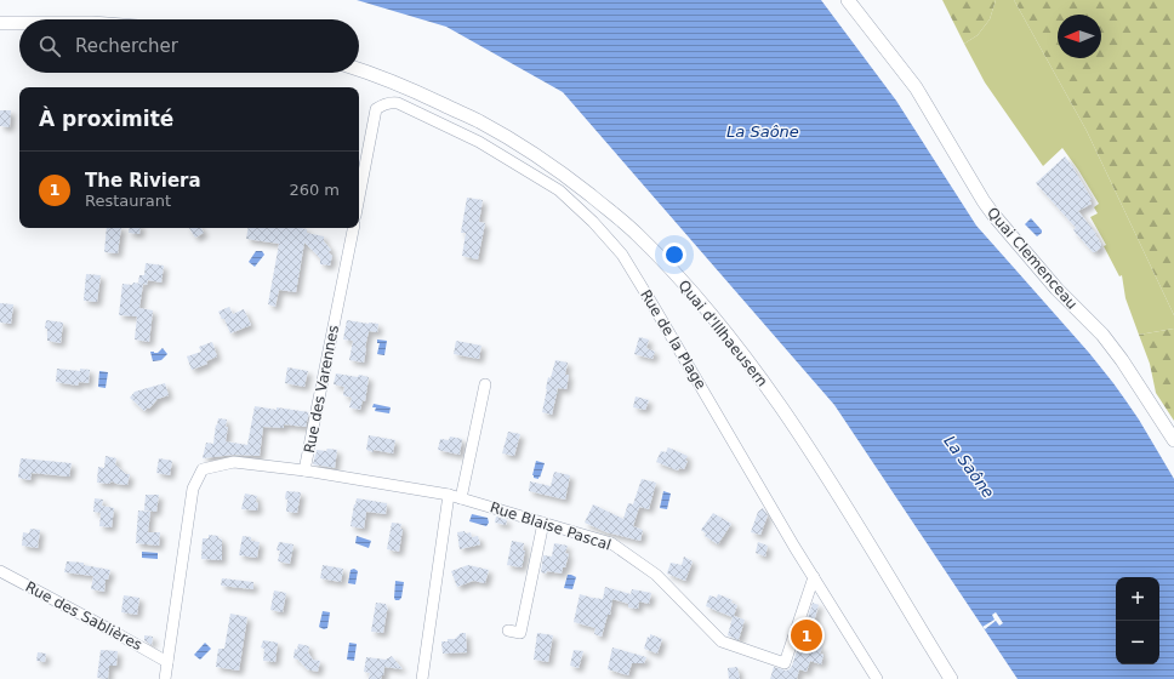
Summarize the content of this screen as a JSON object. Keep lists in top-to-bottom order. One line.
{"streets":{"main road":["Quai Clemenceau","Quai d'Illhaeusern"],"street":["Rue de la Plage","Rue des Varennes","Rue Blaise Pascal","Rue des Sablières"]},"crossings":[["Rue de la Plage","Rue Blaise Pascal"],["Rue des Varennes","Rue Blaise Pascal"],["Rue des Varennes","Rue des Sablières"]],"water":["La Saône"],"north":"left","page":{"search":"Rechercher","heading":"À proximité","list":[{"mark":"1","name":"The Riviera","note":"Restaurant","value":"260 m"}],"map_buttons":["+","−"],"pins":"1"}}
